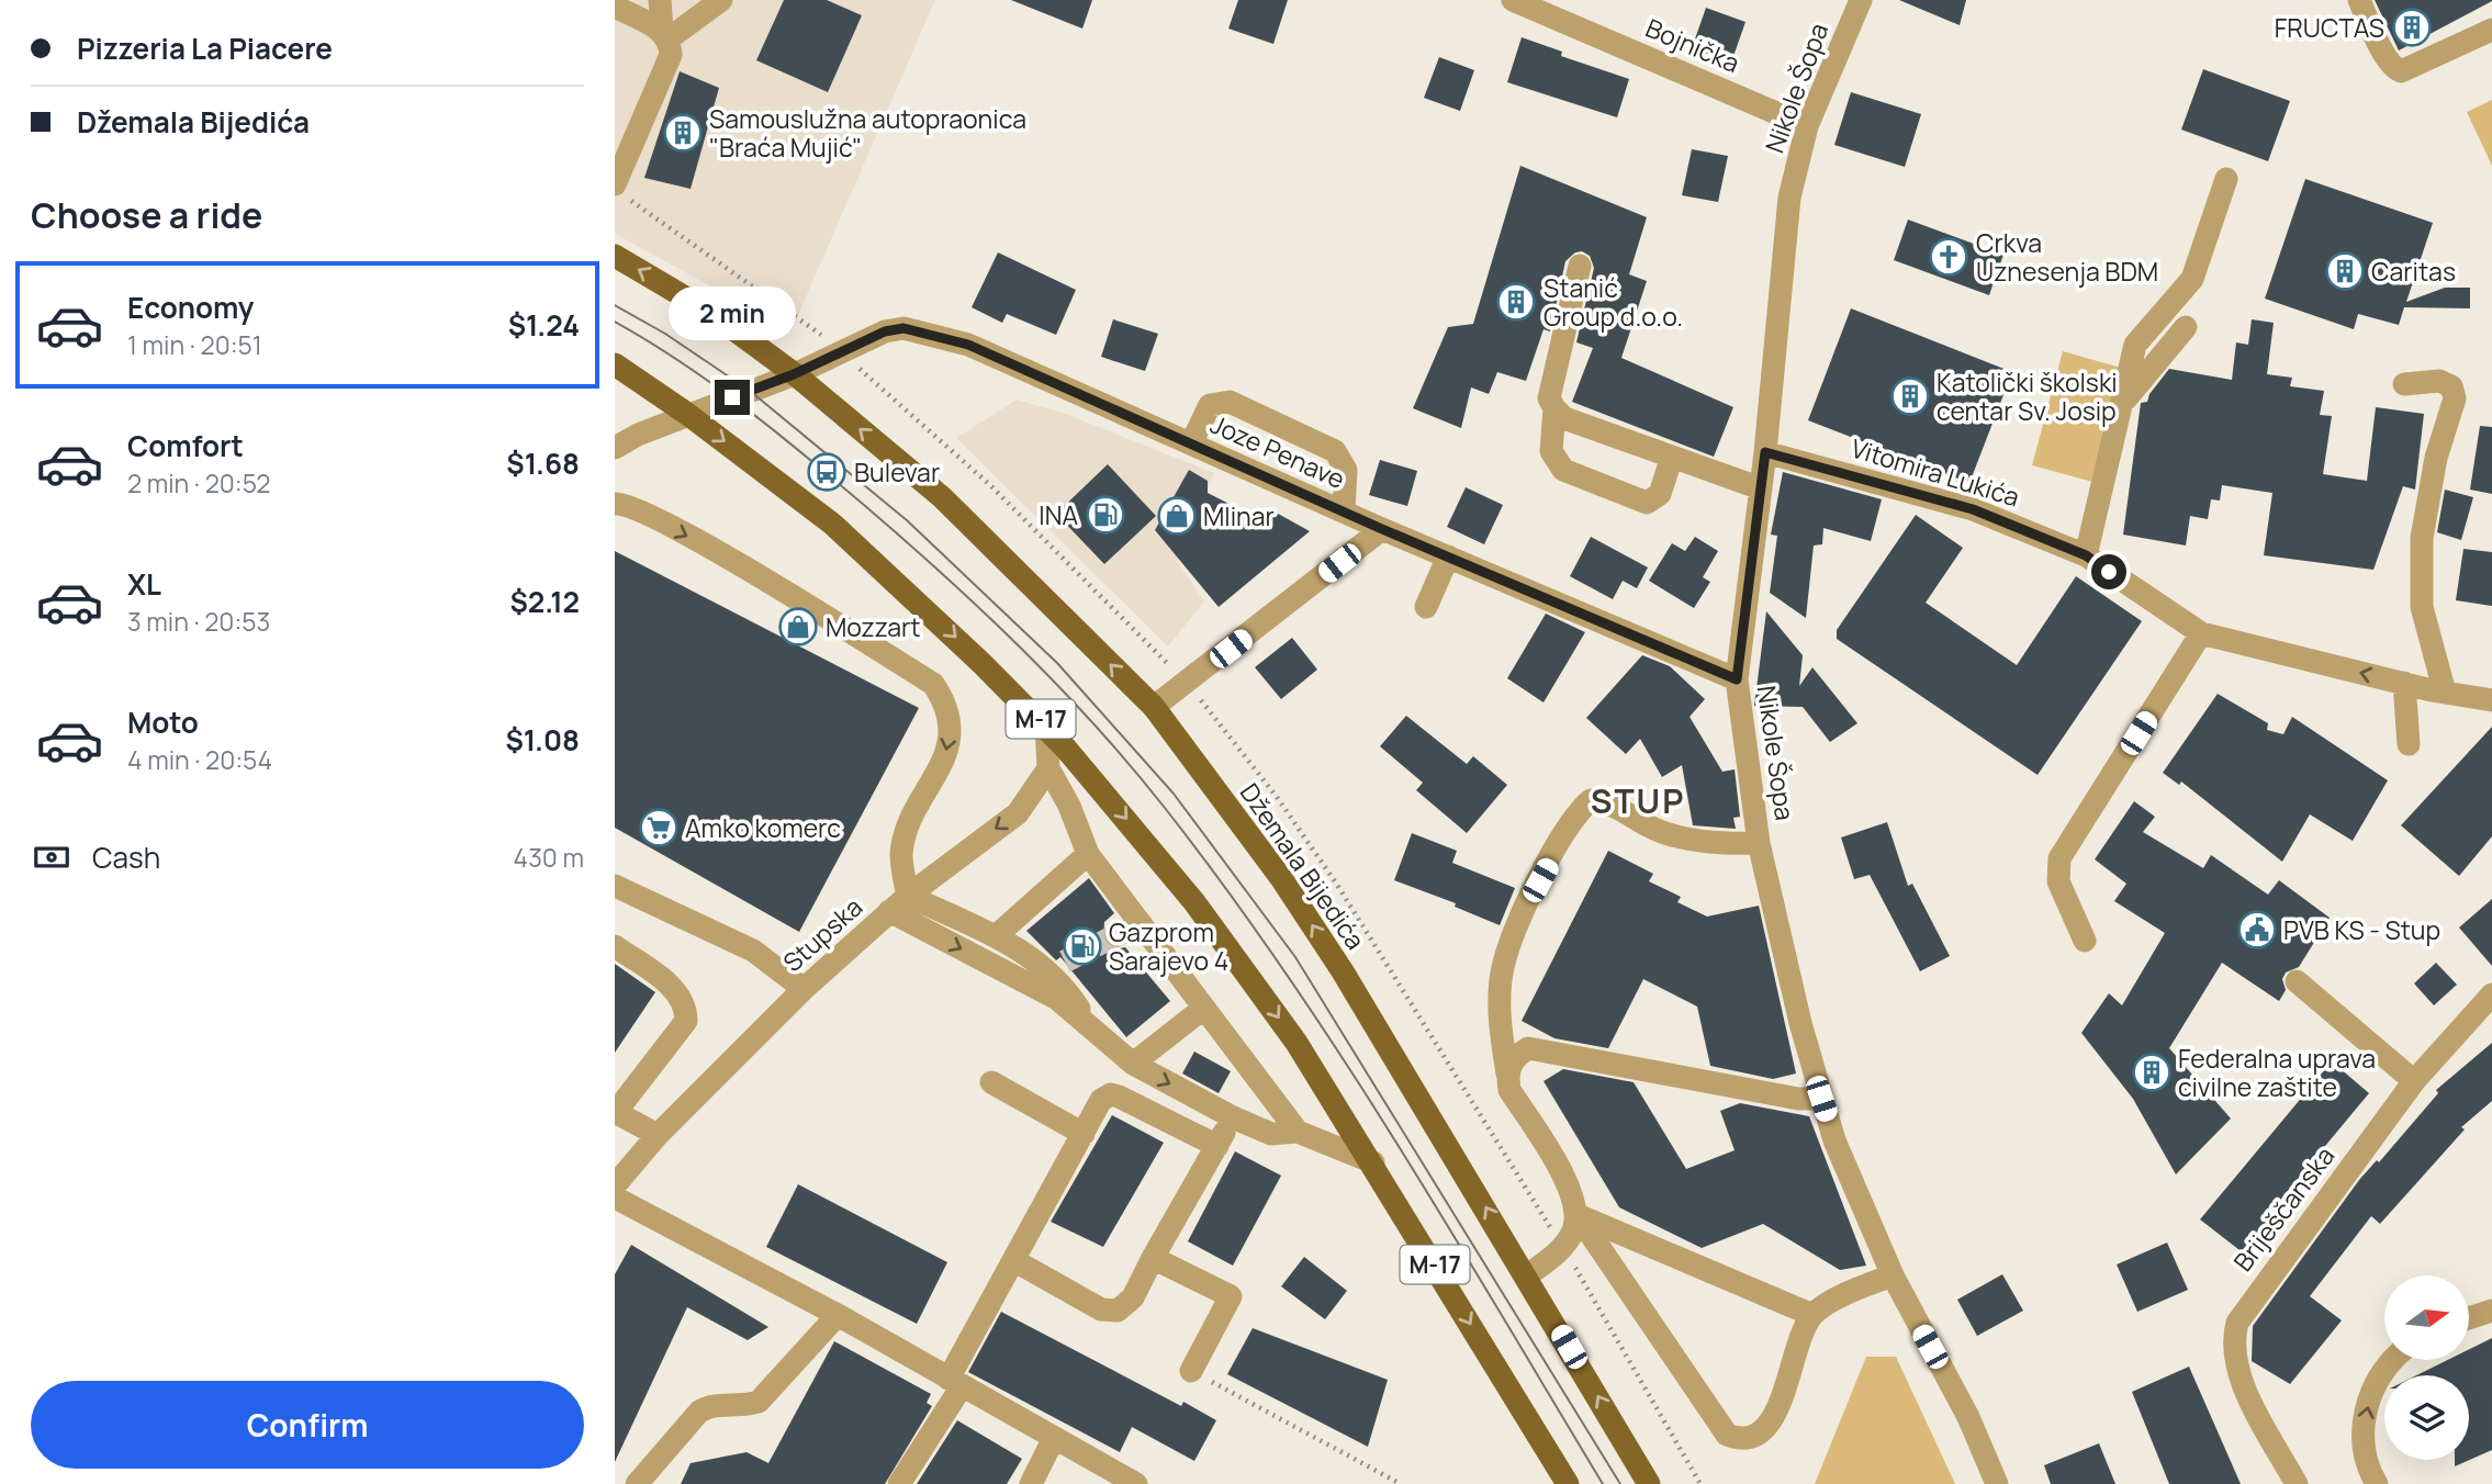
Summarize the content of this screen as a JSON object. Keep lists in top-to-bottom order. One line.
{"streets":{"main road":["M-17","Džemala Bijedića"],"street":["Bojnička","Nikole Šopa","Joze Penave","Vitomira Lukića","Stupska","Briješčanska"]},"crossings":[["Bojnička","Nikole Šopa"],["Nikole Šopa","Joze Penave"],["Nikole Šopa","Vitomira Lukića"],["Joze Penave","Džemala Bijedića"],["M-17","Džemala Bijedića"]],"districts":["STUP"],"places":{"building":["FRUCTAS","Samouslužna autopraonica \"Braća Mujić\"","Caritas","Stanić Group d.o.o.","Katolički školski centar Sv. Josip","Federalna uprava civilne zaštite"],"church":["Crkva Uznesenja BDM"],"bus stop":["Bulevar"],"fuel station":["INA","Gazprom Sarajevo 4"],"shop":["Mlinar","Mozzart"],"supermarket":["Amko komerc"],"public building":["PVB KS - Stup"]},"north":"right","page":{"banner":["Pizzeria La Piacere","Džemala Bijedića"],"heading":"Choose a ride","list":[{"name":"Economy","note":"1 min · 20:51","value":"$1.24"},{"name":"Comfort","note":"2 min · 20:52","value":"$1.68"},{"name":"XL","note":"3 min · 20:53","value":"$2.12"},{"name":"Moto","note":"4 min · 20:54","value":"$1.08"}],"bubble":"2 min","pay":["Cash","430 m"],"buttons":"Confirm"}}
